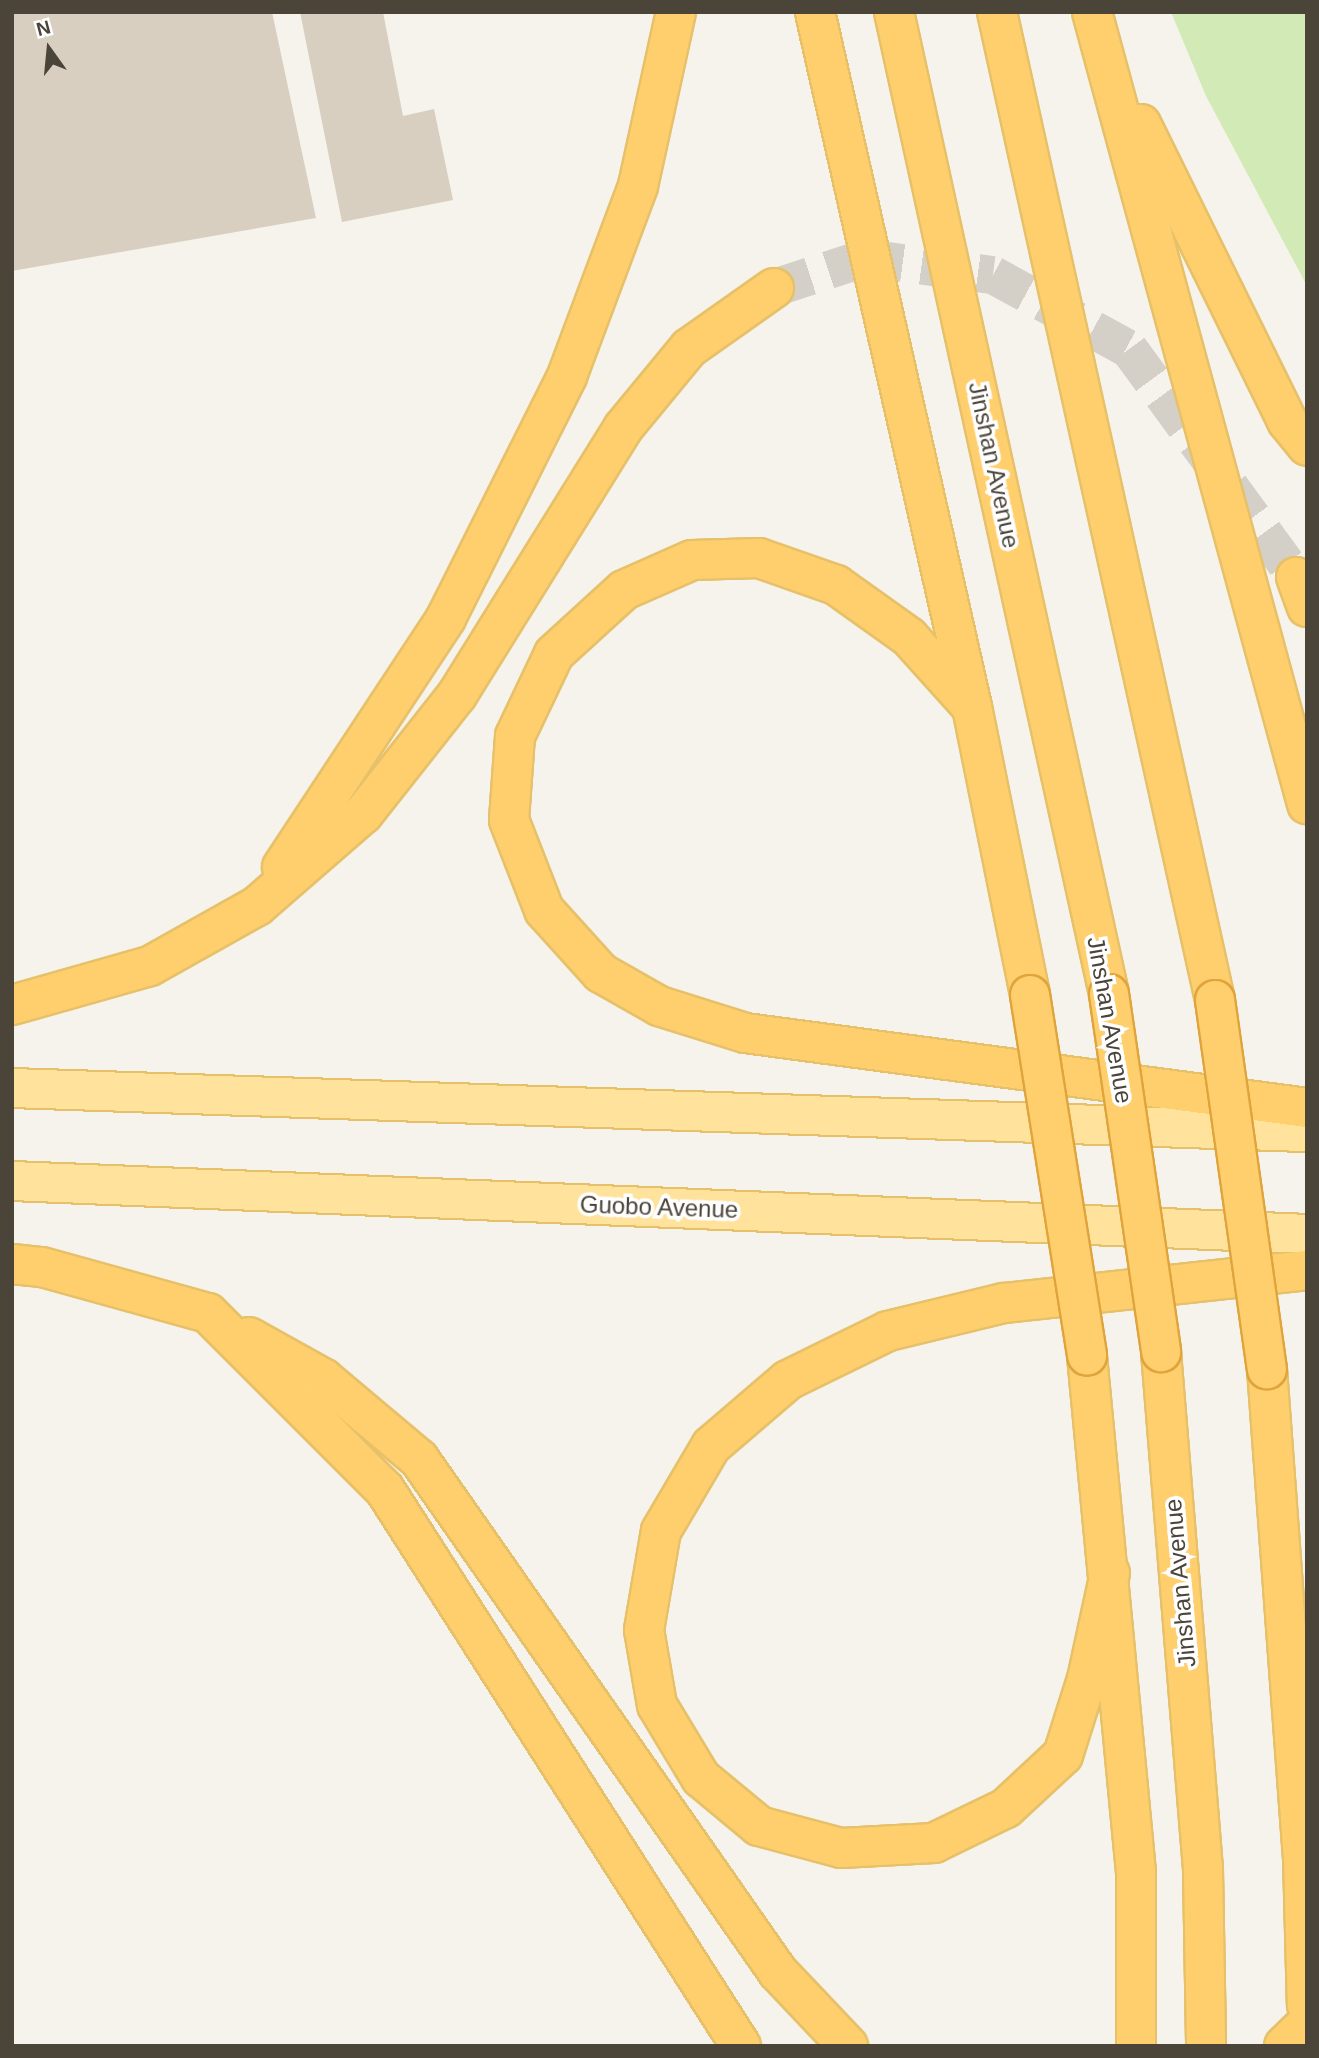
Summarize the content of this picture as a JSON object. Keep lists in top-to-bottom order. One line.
{"streets":{"highway":["Jinshan Avenue"],"main road":["Guobo Avenue"]},"north":"top"}
